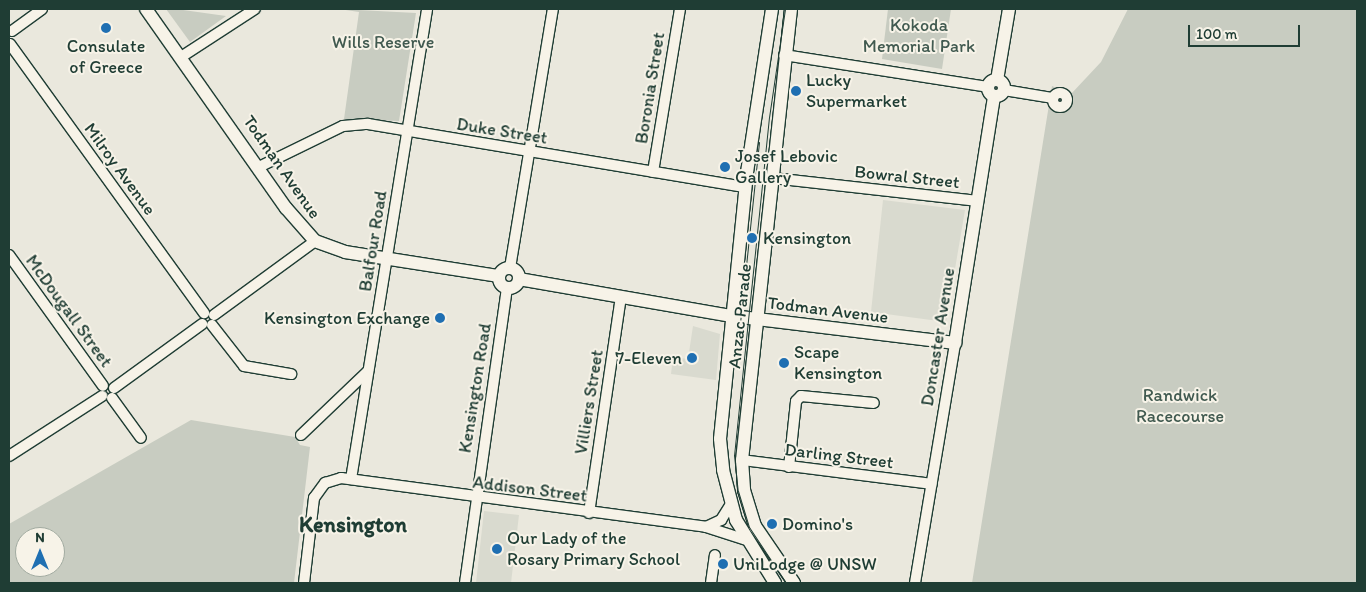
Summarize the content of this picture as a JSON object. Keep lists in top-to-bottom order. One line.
{"streets":{"main road":["Todman Avenue","Anzac Parade","Doncaster Avenue"],"street":["Boronia Street","Duke Street","Milroy Avenue","Bowral Street","Balfour Road","McDougall Street","Kensington Road","Villiers Street","Darling Street","Addison Street"]},"crossings":[["Boronia Street","Duke Street"],["Duke Street","Todman Avenue"],["Duke Street","Balfour Road"],["Duke Street","Anzac Parade"],["Todman Avenue","Balfour Road"],["Todman Avenue","Anzac Parade"],["Todman Avenue","Doncaster Avenue"],["Todman Avenue","Villiers Street"],["Bowral Street","Anzac Parade"],["Bowral Street","Doncaster Avenue"],["Balfour Road","Addison Street"],["Anzac Parade","Darling Street"],["Anzac Parade","Addison Street"],["Doncaster Avenue","Darling Street"],["Kensington Road","Addison Street"],["Villiers Street","Addison Street"]],"districts":["Kensington"],"parks":["Kokoda Memorial Park","Wills Reserve","Randwick Racecourse"],"places":["Consulate of Greece","Lucky Supermarket","Josef Lebovic Gallery","Kensington","Kensington Exchange","7-Eleven","Scape Kensington","Domino's","Our Lady of the Rosary Primary School","UniLodge @ UNSW"],"scale_bar":"100 m","north":"top"}
